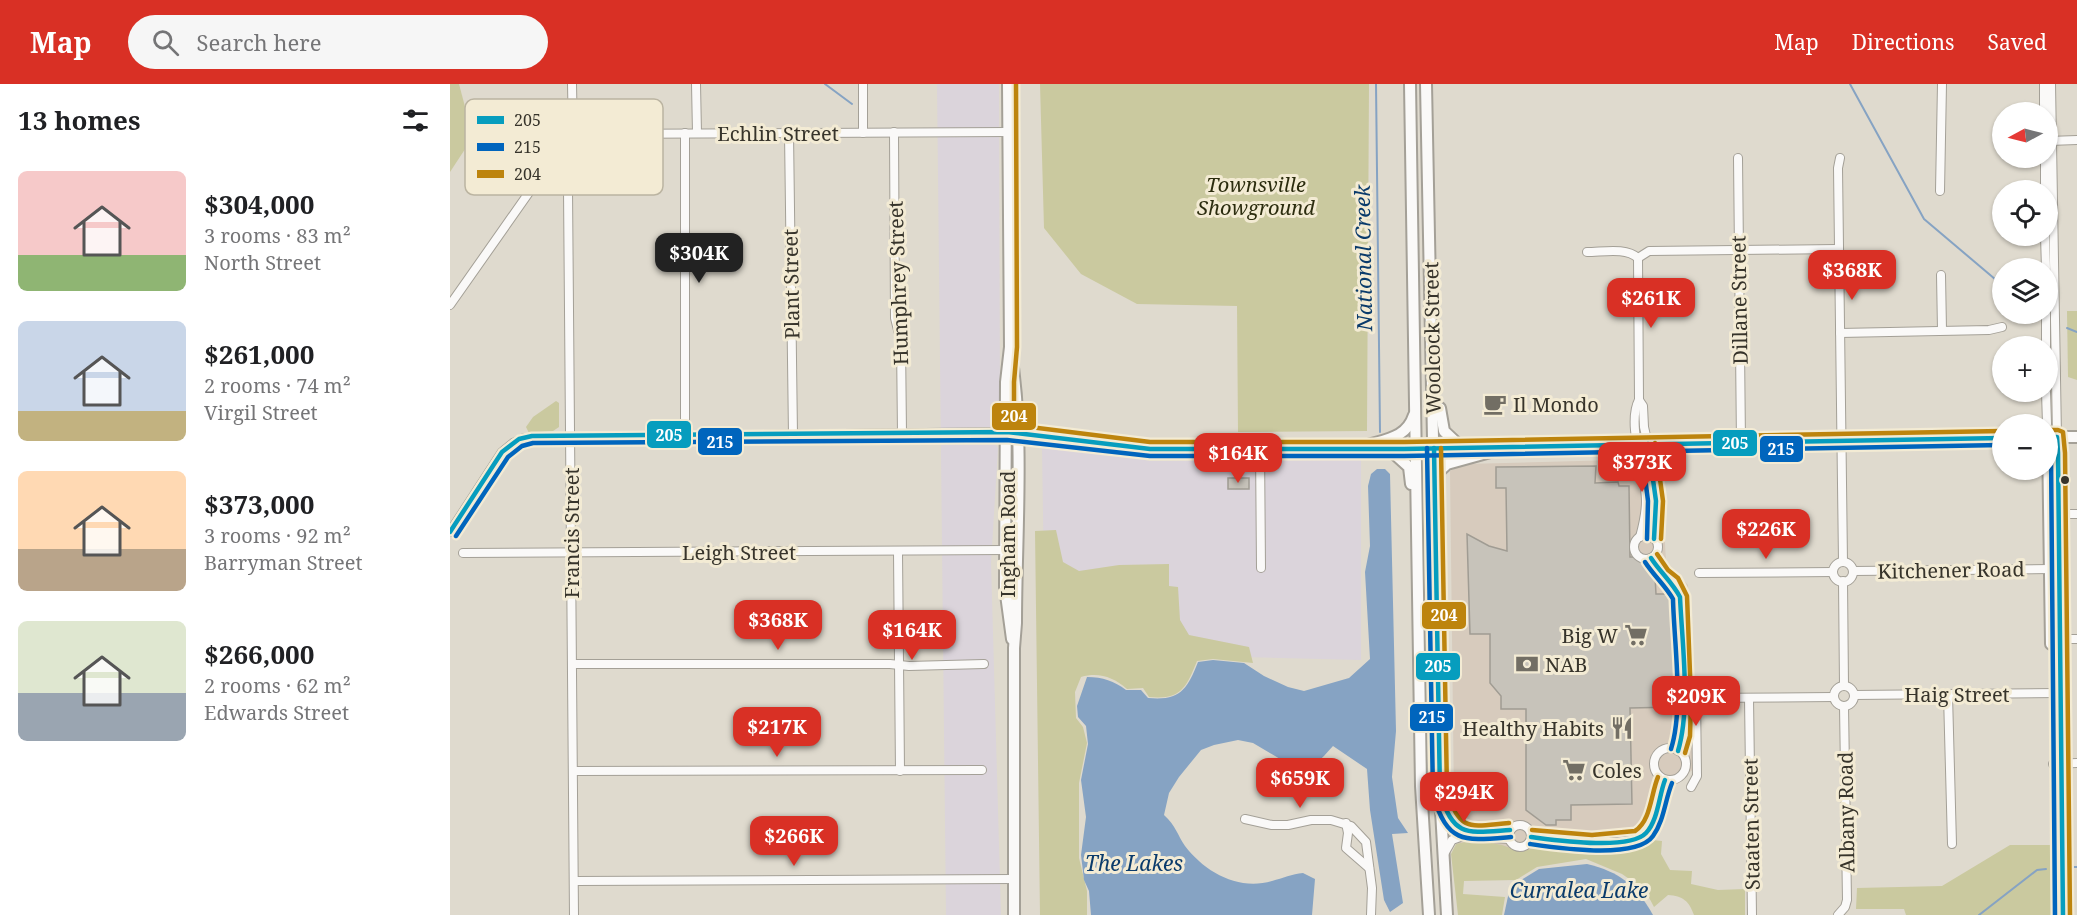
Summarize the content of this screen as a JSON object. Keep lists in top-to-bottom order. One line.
{"streets":{"main road":["Woolcock Street","Ingham Road"],"street":["Echlin Street","Humphrey Street","Plant Street","Dillane Street","Francis Street","Leigh Street","Kitchener Road","Haig Street","Albany Road","Staaten Street"]},"crossings":[["Echlin Street","Humphrey Street"],["Echlin Street","Plant Street"],["Echlin Street","Ingham Road"],["Francis Street","Leigh Street"],["Ingham Road","Leigh Street"],["Haig Street","Albany Road"]],"water":["National Creek","The Lakes","Curralea Lake"],"parks":["Townsville Showground"],"places":{"cafe":["Il Mondo"],"supermarket":["Big W","Coles"],"bank":["NAB"],"restaurant":["Healthy Habits"]},"lines":["transit line 204","transit line 205","transit line 215"],"legend":["205","215","204"],"north":"left","page":{"header":"Map","search":"Search here","nav":["Map","Directions","Saved"],"heading":"13 homes","map_buttons":["+","−"],"list":[{"name":"$304,000","note":"3 rooms · 83 m² · North Street"},{"name":"$261,000","note":"2 rooms · 74 m² · Virgil Street"},{"name":"$373,000","note":"3 rooms · 92 m² · Barryman Street"},{"name":"$266,000","note":"2 rooms · 62 m² · Edwards Street"}],"price":["$304K","$368K","$261K","$164K","$373K","$226K","$368K","$164K","$209K","$217K","$659K","$294K","$266K"]}}
